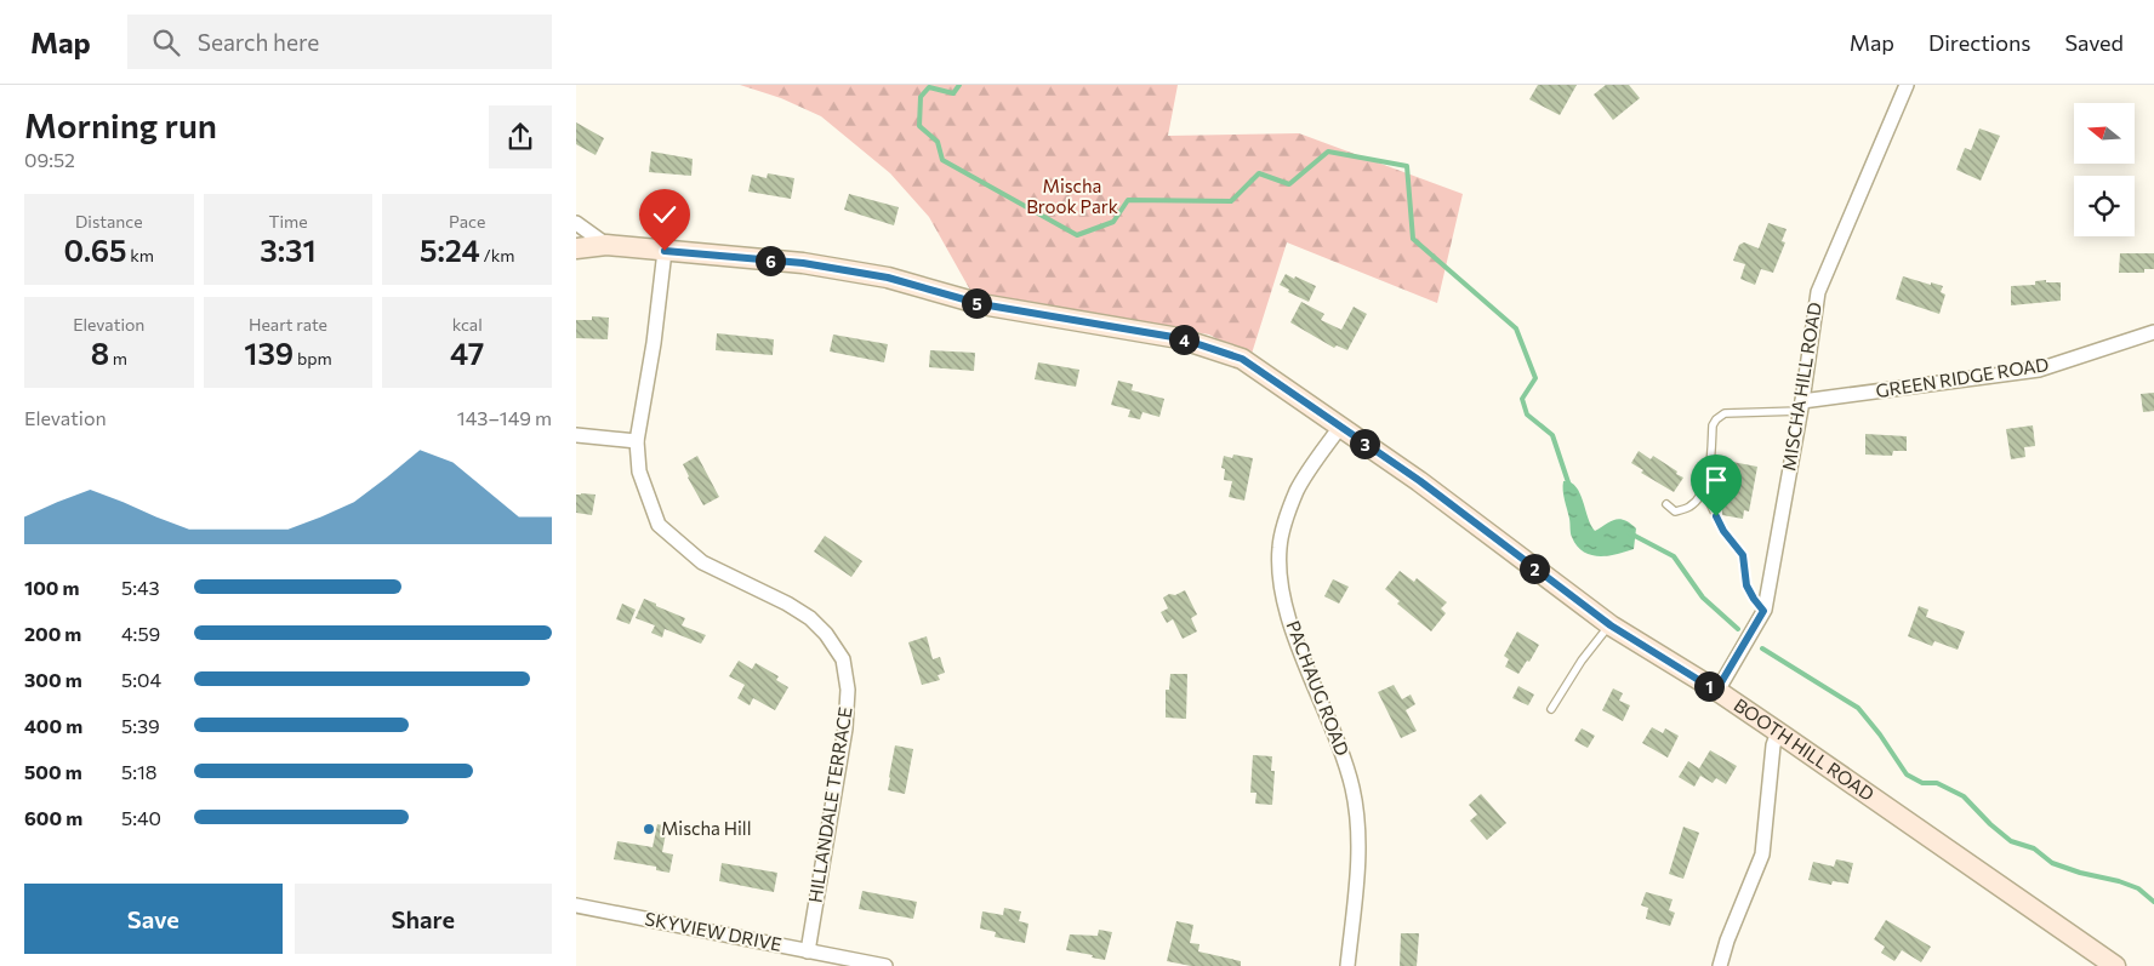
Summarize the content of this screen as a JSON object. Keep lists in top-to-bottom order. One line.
{"streets":{"street":["GREEN RIDGE ROAD","MISCHA HILL ROAD","PACHAUG ROAD","BOOTH HILL ROAD","HILLANDALE TERRACE","SKYVIEW DRIVE"]},"crossings":[["GREEN RIDGE ROAD","MISCHA HILL ROAD"],["MISCHA HILL ROAD","BOOTH HILL ROAD"],["PACHAUG ROAD","BOOTH HILL ROAD"],["BOOTH HILL ROAD","HILLANDALE TERRACE"],["HILLANDALE TERRACE","SKYVIEW DRIVE"]],"parks":["Mischa Brook Park"],"places":["Mischa Hill"],"north":"left","page":{"header":"Map","search":"Search here","nav":["Map","Directions","Saved"],"heading":["Morning run","09:52"],"stats":[["Distance","0.65 km"],["Time","3:31"],["Pace","5:24 /km"],["Elevation","8 m"],["Heart rate","139 bpm"],["kcal","47"]],"pins":["6","5","4","3","2","1"],"chart":["Elevation","143–149 m"],"list":[{"name":"100 m","note":"5:43"},{"name":"200 m","note":"4:59"},{"name":"300 m","note":"5:04"},{"name":"400 m","note":"5:39"},{"name":"500 m","note":"5:18"},{"name":"600 m","note":"5:40"}],"buttons":["Save","Share"]}}
